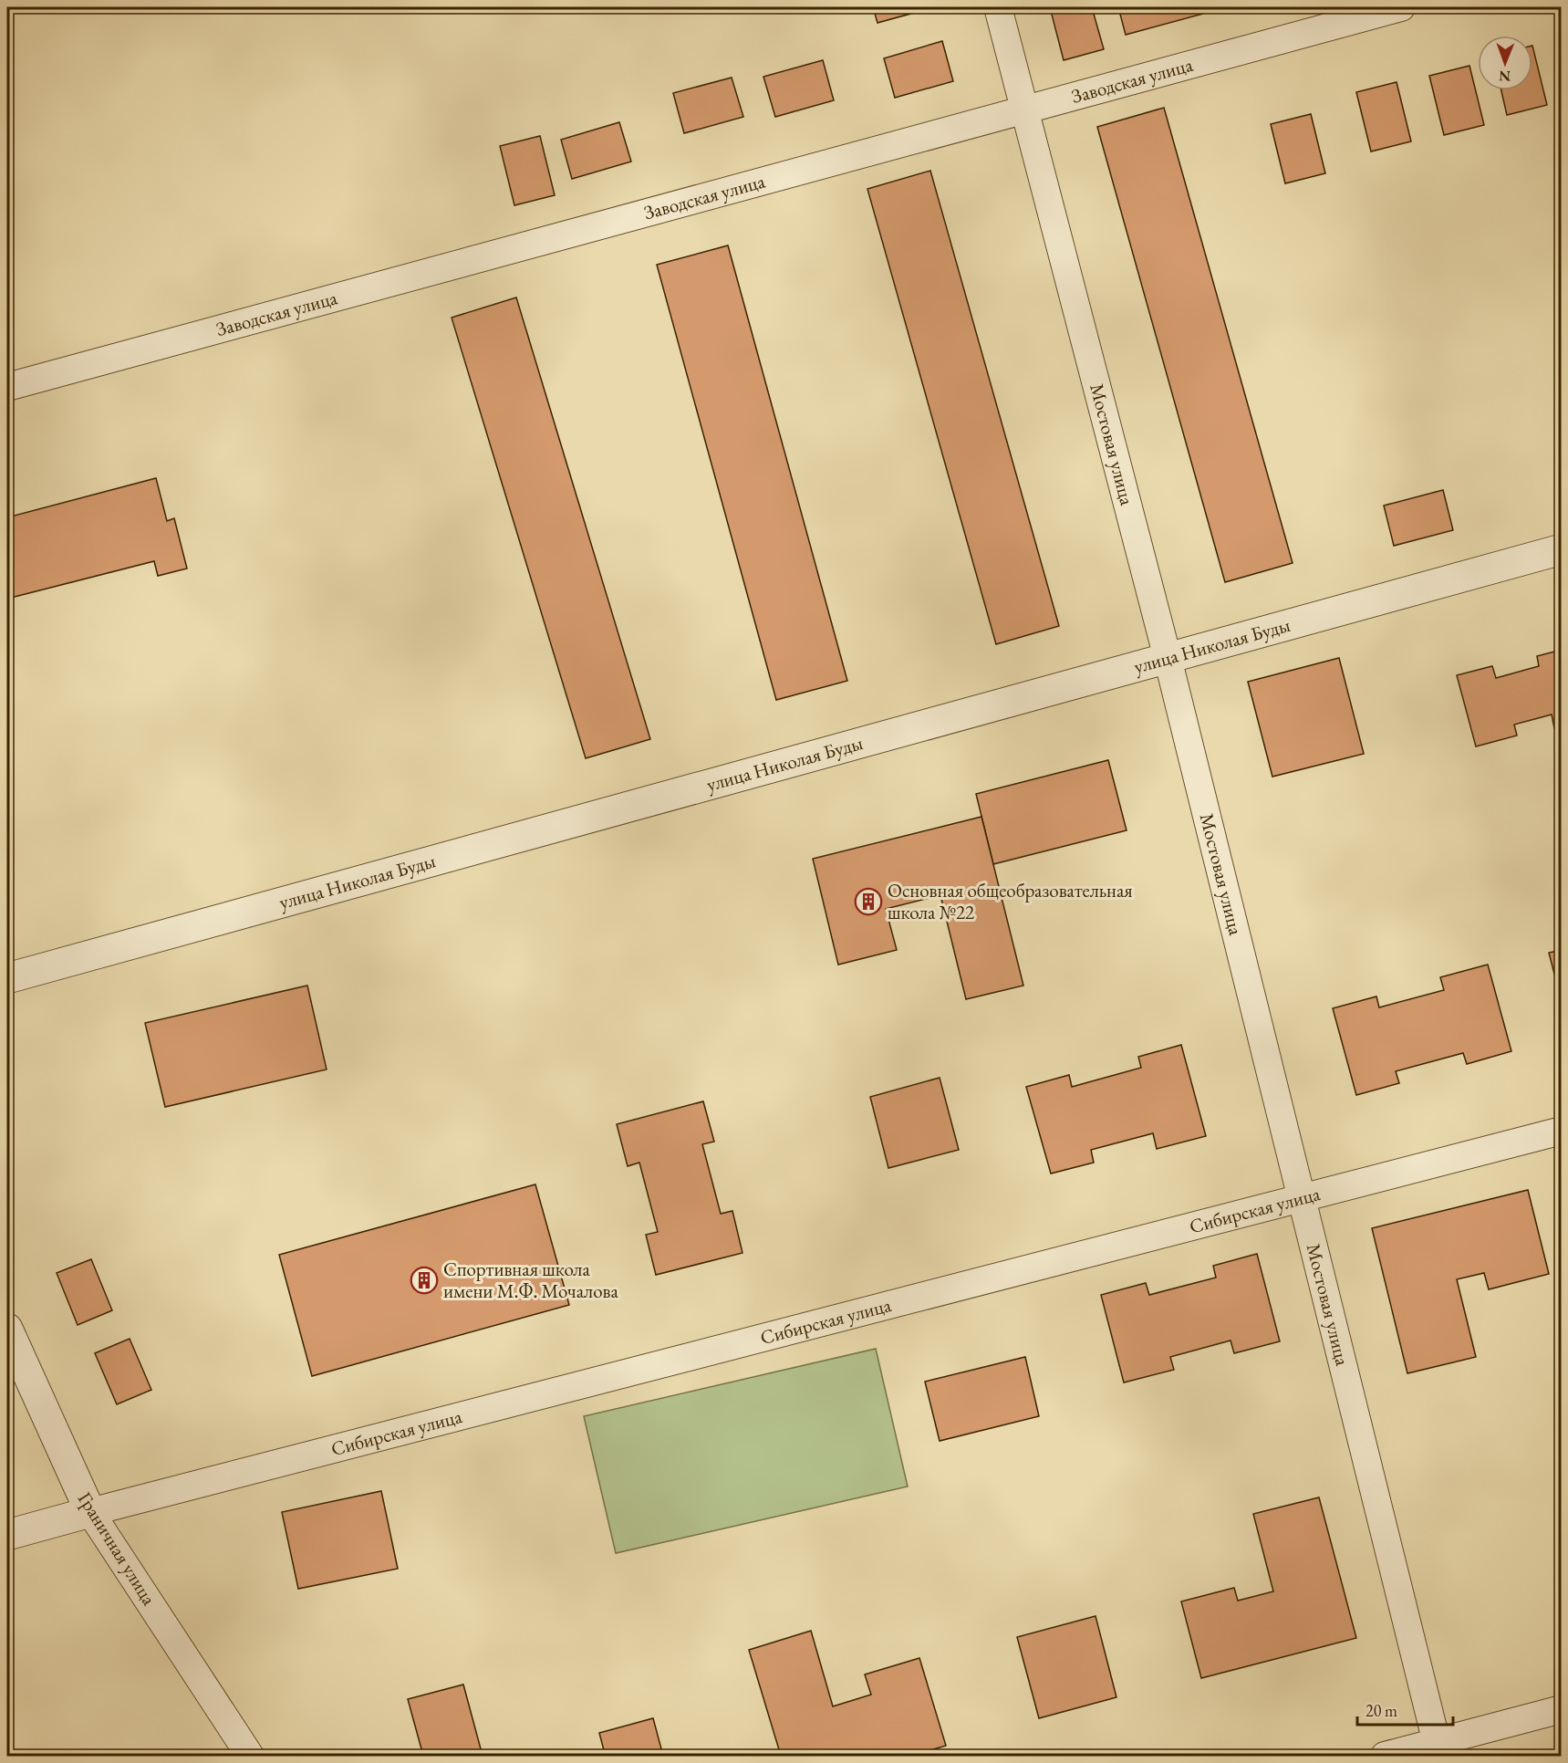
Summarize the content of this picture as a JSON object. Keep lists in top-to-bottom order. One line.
{"streets":{"street":["Заводская улица","Мостовая улица","улица Николая Буды","Сибирская улица","Граничная улица"]},"crossings":[["Заводская улица","Мостовая улица"],["Мостовая улица","улица Николая Буды"],["Мостовая улица","Сибирская улица"],["Сибирская улица","Граничная улица"]],"places":{"building":["Основная общеобразовательная школа №22","Спортивная школа имени М.Ф. Мочалова"]},"scale_bar":"20 m","north":"bottom"}
